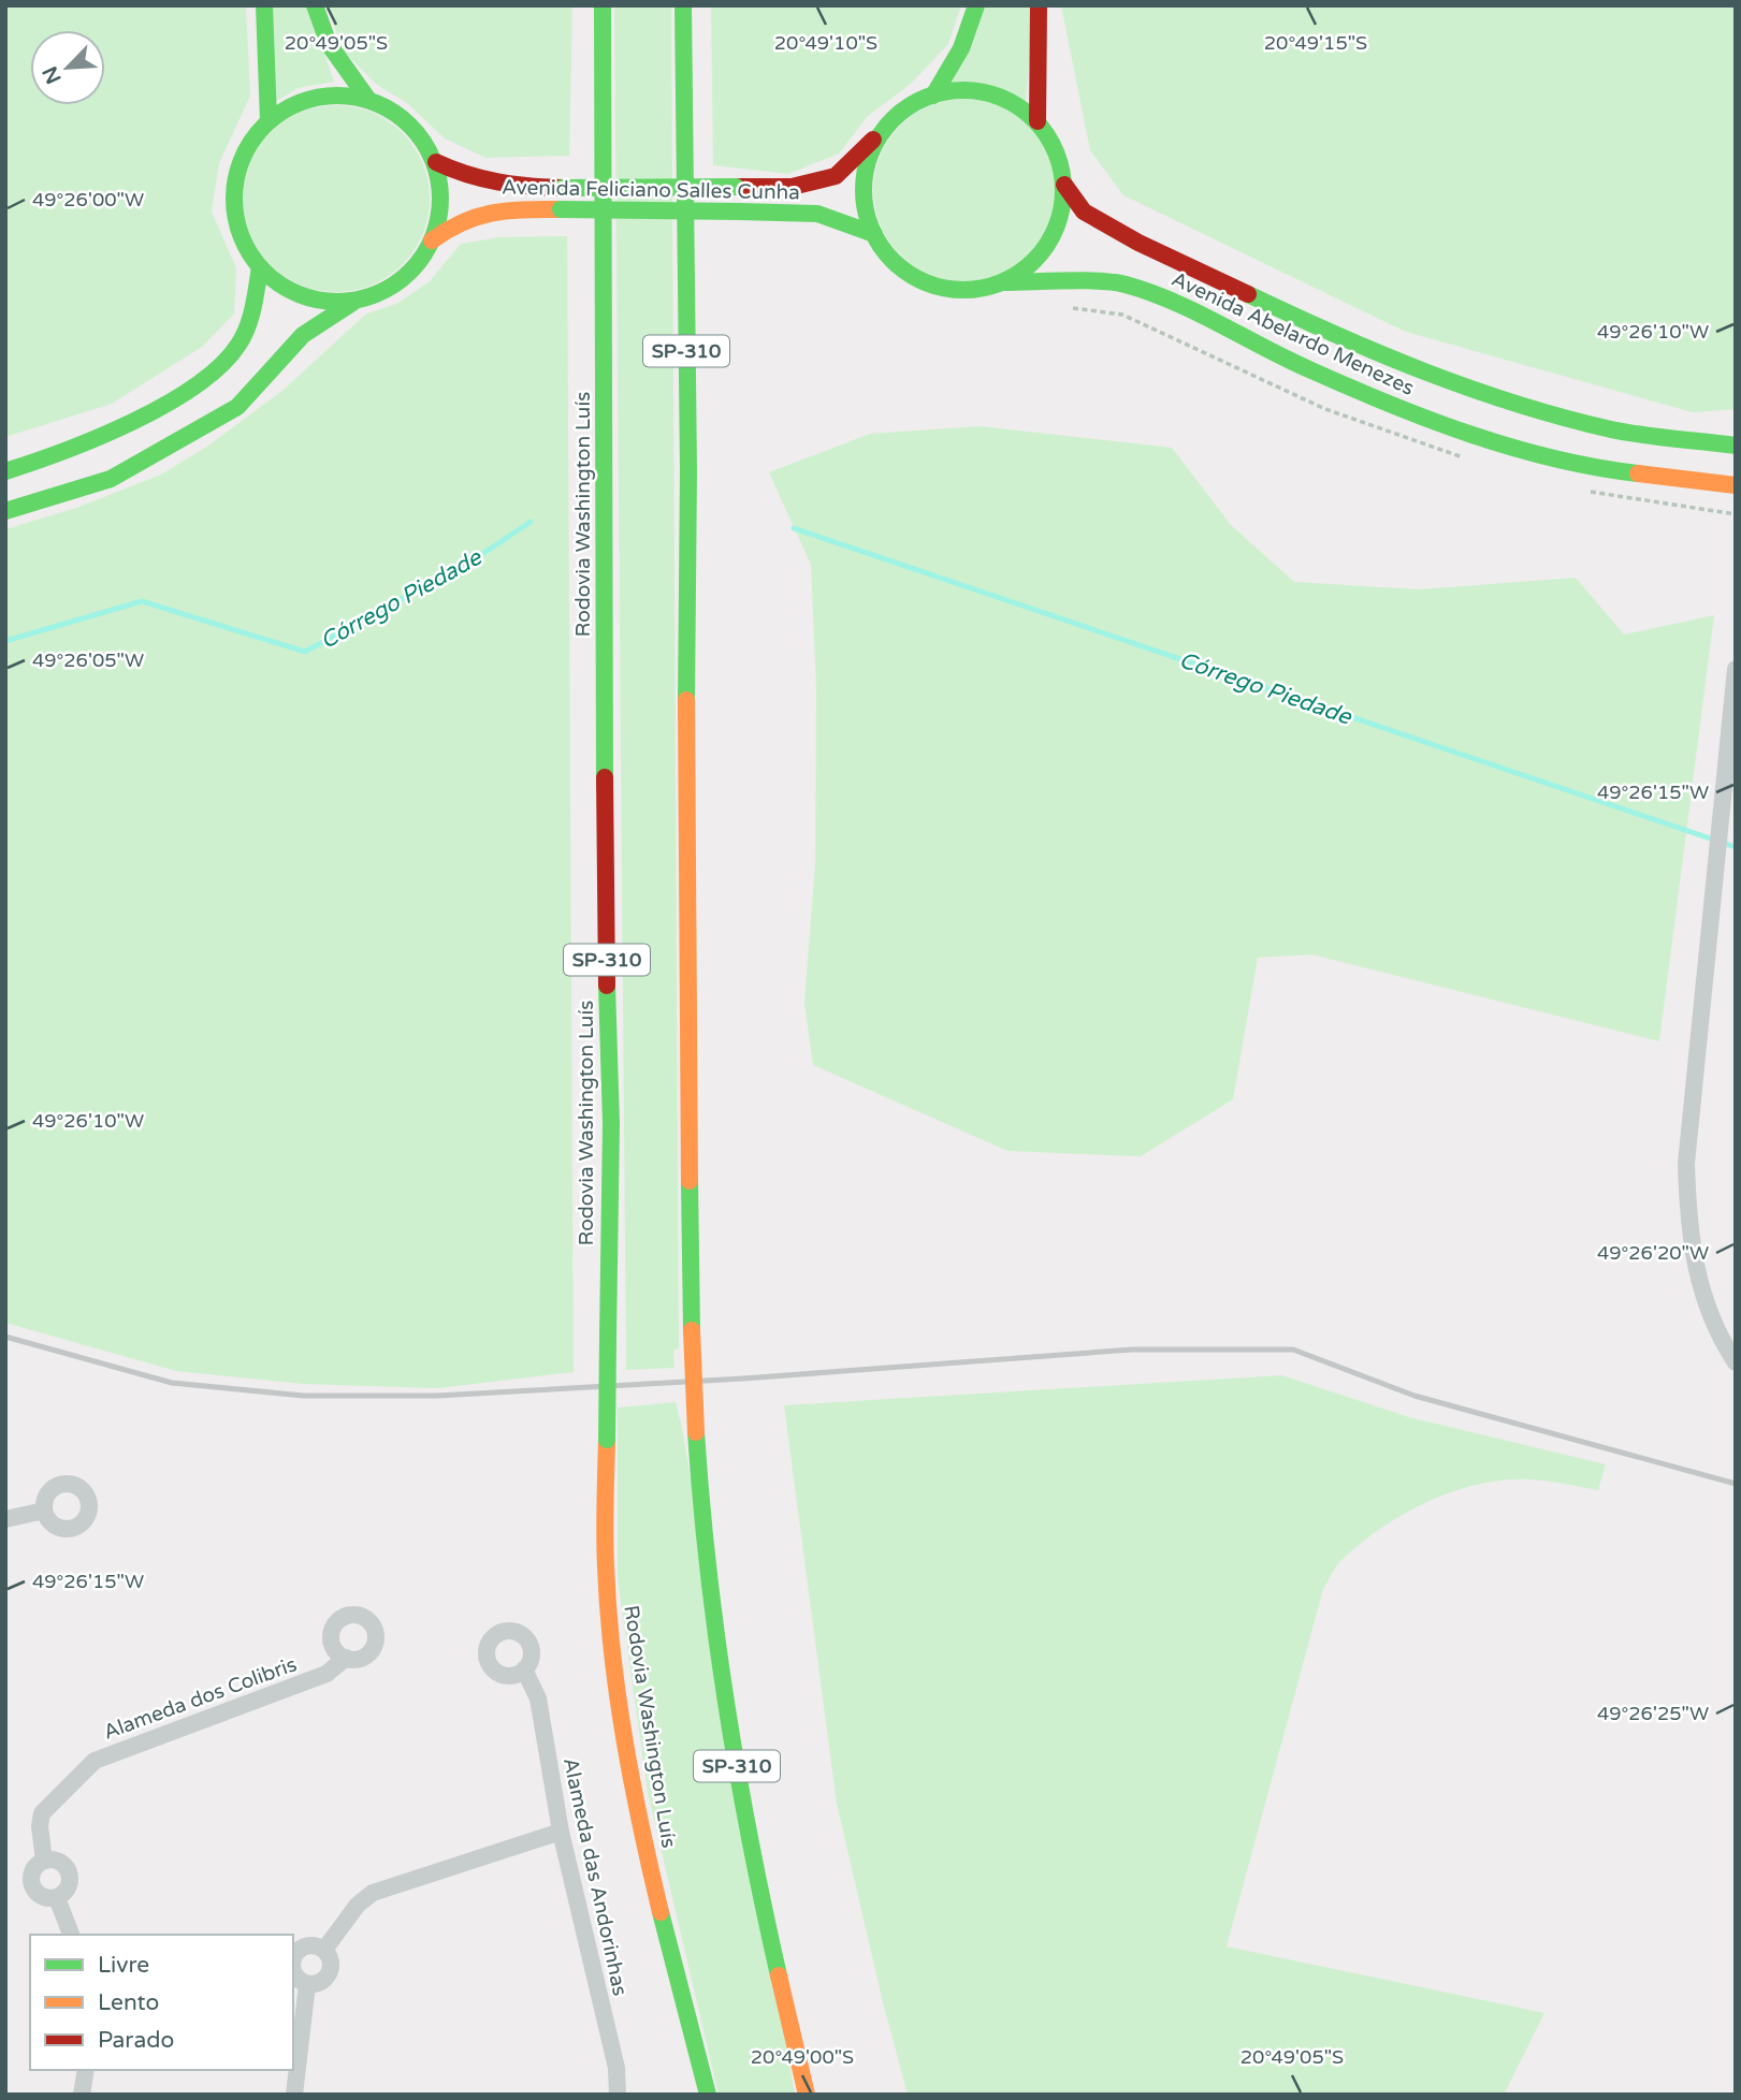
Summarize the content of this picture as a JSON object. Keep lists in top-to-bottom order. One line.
{"streets":{"main road":["Avenida Feliciano Salles Cunha","Avenida Abelardo Menezes","SP-310","Rodovia Washington Luís"],"street":["Alameda dos Colibris","Alameda das Andorinhas"]},"crossings":[["Avenida Feliciano Salles Cunha","Avenida Abelardo Menezes"]],"water":["Córrego Piedade"],"legend":["Livre","Lento","Parado"],"north":"bottom left","coordinates":["20°49'05\"S","20°49'10\"S","20°49'15\"S","49°26'00\"W","49°26'10\"W","49°26'05\"W","49°26'15\"W","49°26'20\"W","49°26'25\"W","20°49'00\"S"]}
